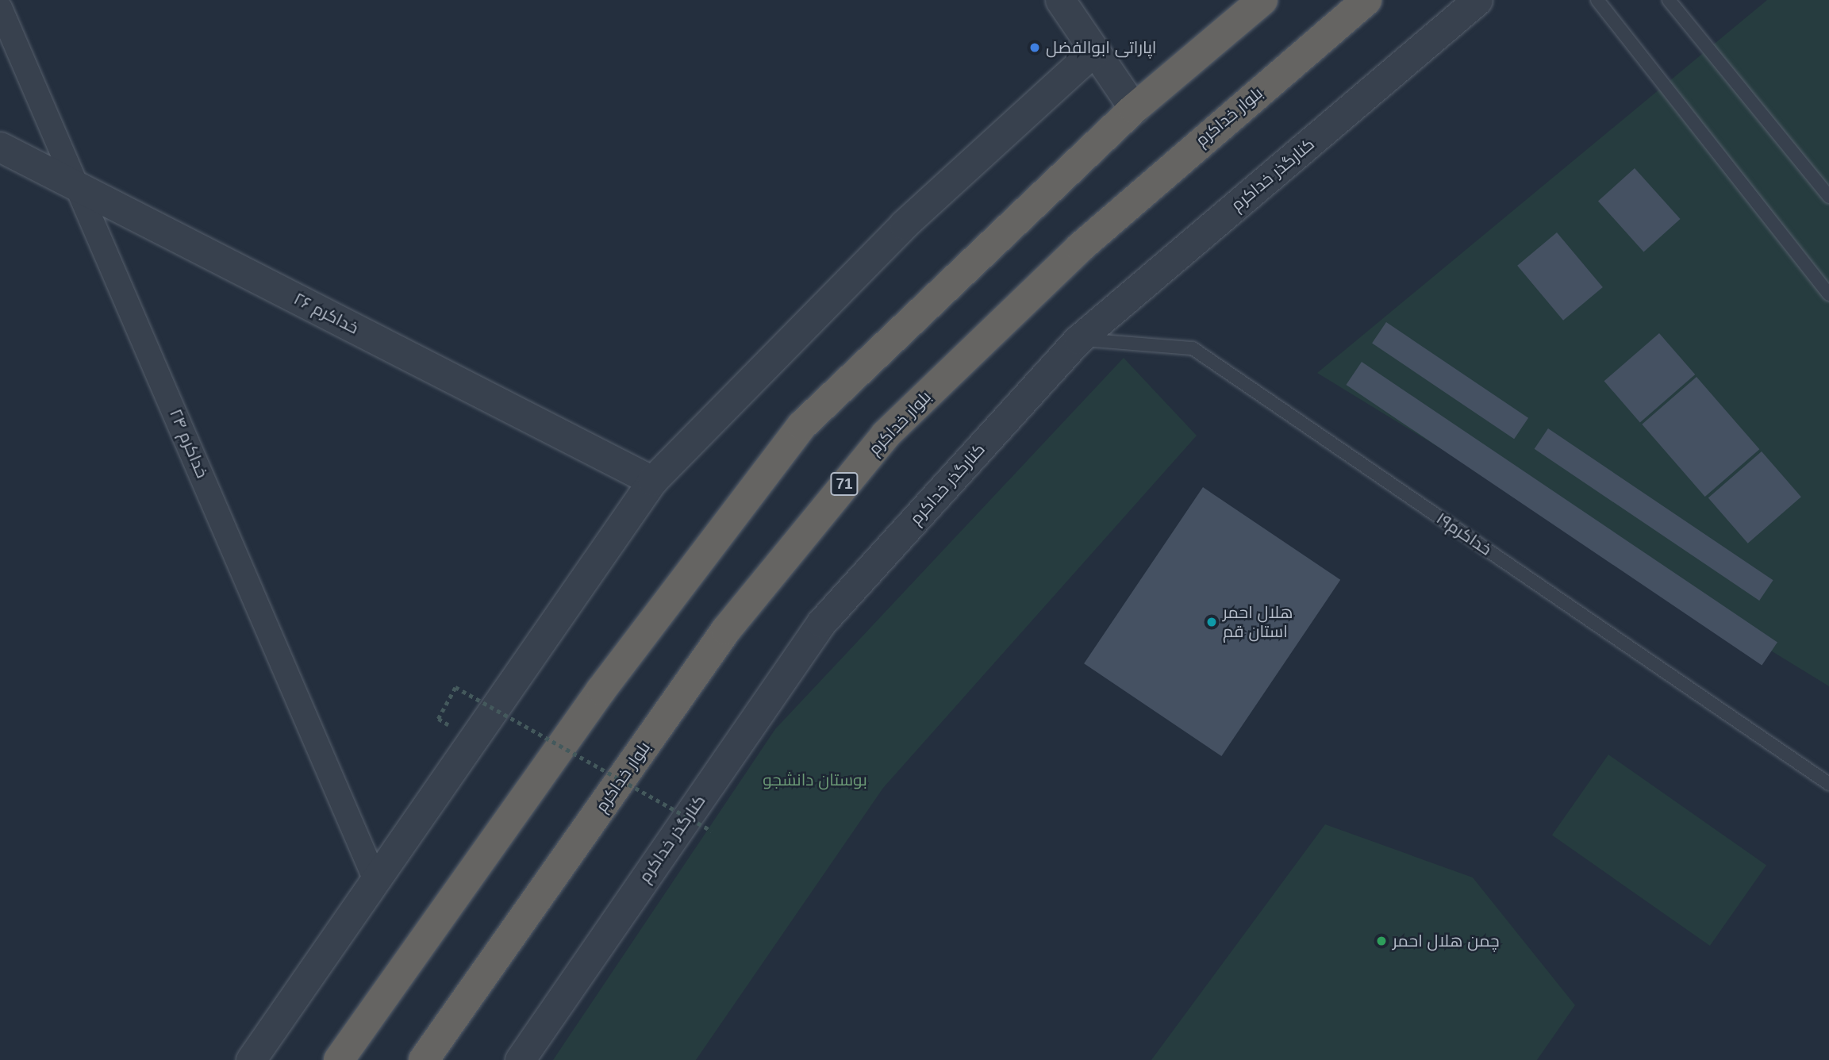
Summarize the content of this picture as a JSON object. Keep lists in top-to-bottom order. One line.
{"streets":{"highway":["بلوار خداکرم","71"],"street":["کنارگذر خداکرم","۲۶ خداکرم","۲۴ خداکرم"],"lane":["۱۹خداکرم"]},"crossings":[["کنارگذر خداکرم","۱۹خداکرم"],["۲۶ خداکرم","۲۴ خداکرم"]],"parks":["بوستان دانشجو"],"places":["اپاراتی ابوالفضل","هلال احمر استان قم","چمن هلال احمر"]}
